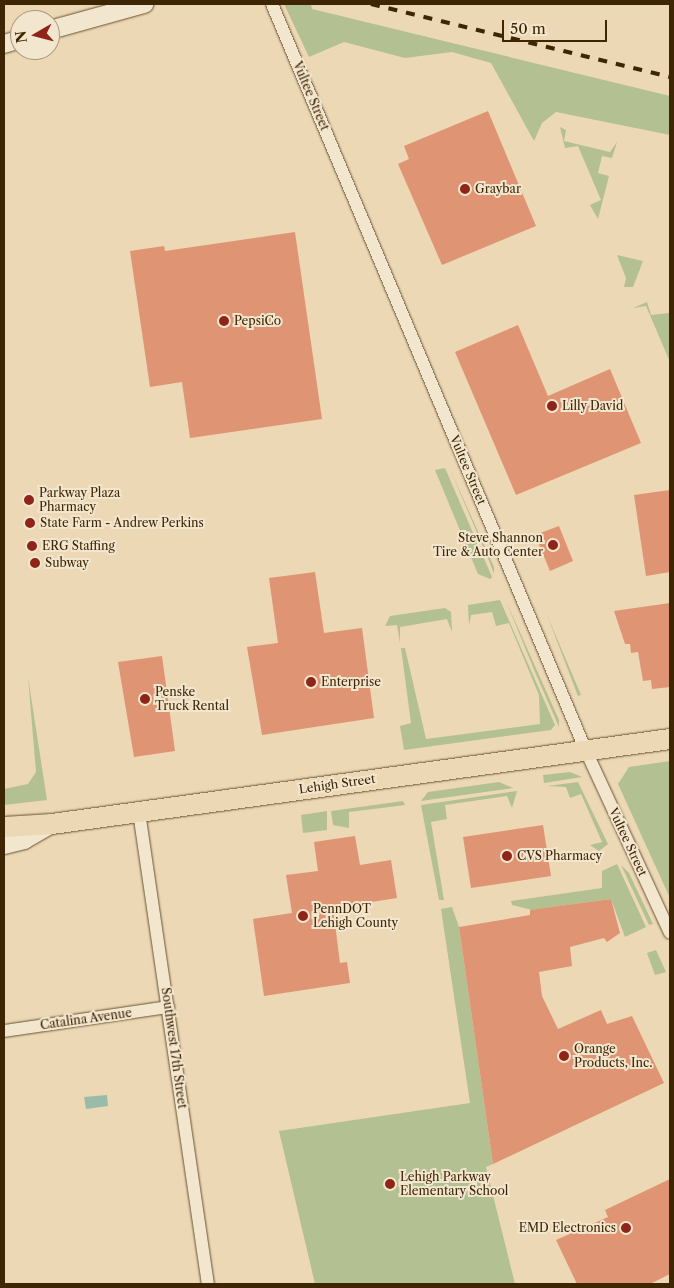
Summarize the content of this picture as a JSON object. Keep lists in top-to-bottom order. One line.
{"streets":{"main road":["Lehigh Street"],"street":["Vultee Street","Catalina Avenue","Southwest 17th Street"]},"crossings":[["Vultee Street","Lehigh Street"],["Lehigh Street","Southwest 17th Street"],["Catalina Avenue","Southwest 17th Street"]],"places":["Graybar","PepsiCo","Lilly David","Parkway Plaza Pharmacy","State Farm - Andrew Perkins","Steve Shannon Tire & Auto Center","ERG Staffing","Subway","Enterprise","Penske Truck Rental","CVS Pharmacy","PennDOT Lehigh County","Orange Products, Inc.","Lehigh Parkway Elementary School","EMD Electronics"],"scale_bar":"50 m","north":"left"}
